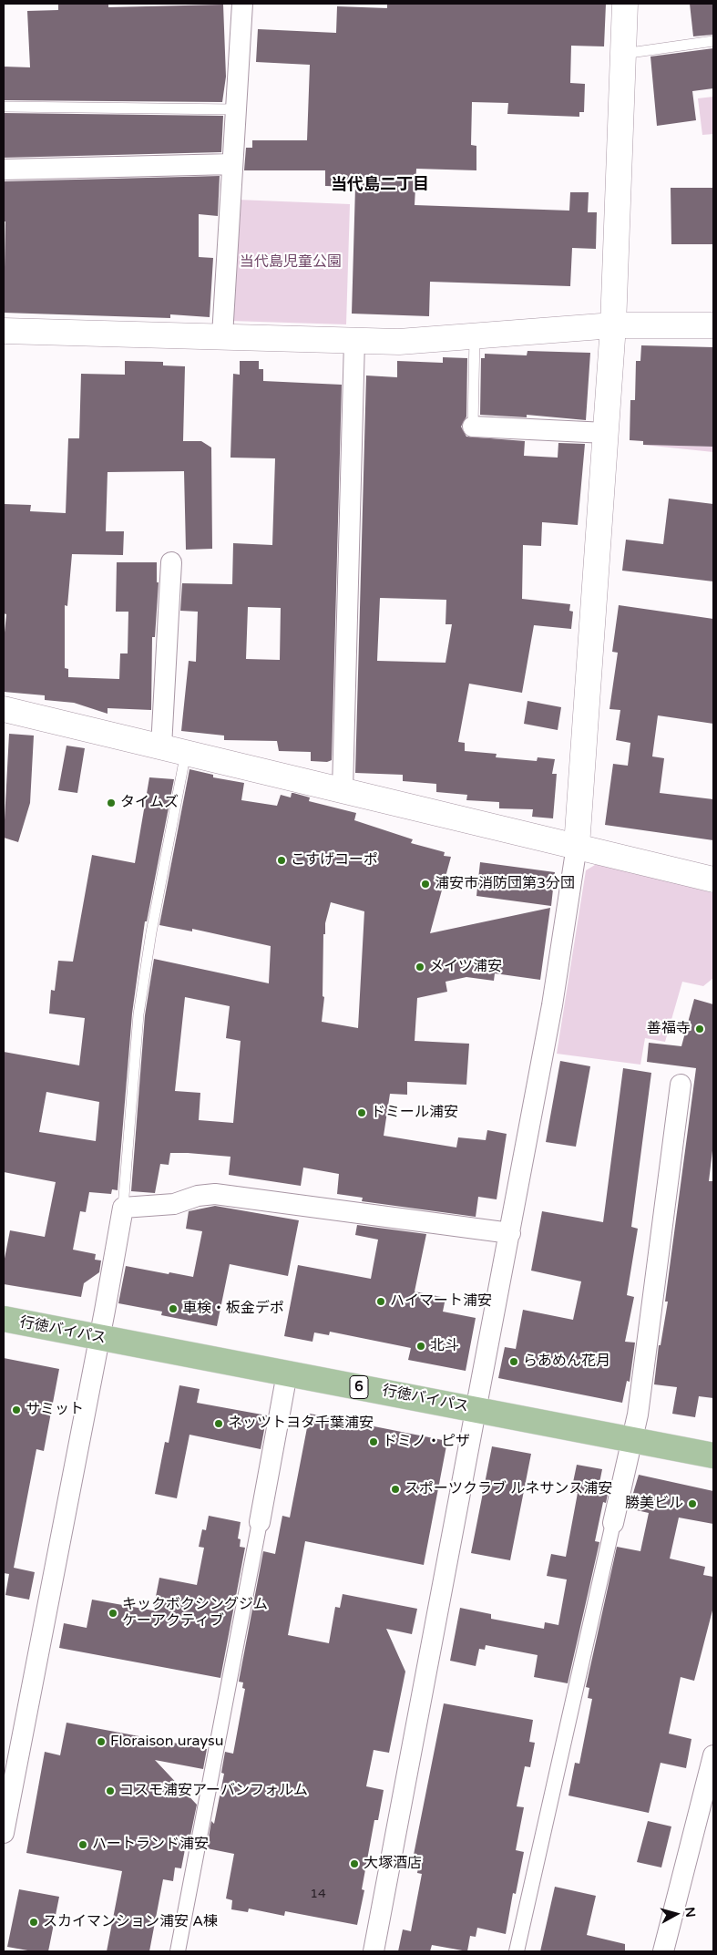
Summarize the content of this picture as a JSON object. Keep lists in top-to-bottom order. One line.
{"streets":{"main road":["行徳バイパス","6"]},"districts":["当代島二丁目"],"parks":["当代島児童公園"],"places":["タイムズ","こすげコーポ","浦安市消防団第3分団","メイツ浦安","善福寺","ドミール浦安","ハイマート浦安","車検・板金デポ","北斗","らあめん花月","サミット","ネッツトヨタ千葉浦安","ドミノ・ピザ","スポーツクラブ ルネサンス浦安","勝美ビル","キックボクシングジム ケーアクティブ","Floraison uraysu","コスモ浦安アーバンフォルム","ハートランド浦安","大塚酒店","スカイマンション浦安 A棟"],"house_numbers":["14"],"north":"right"}
